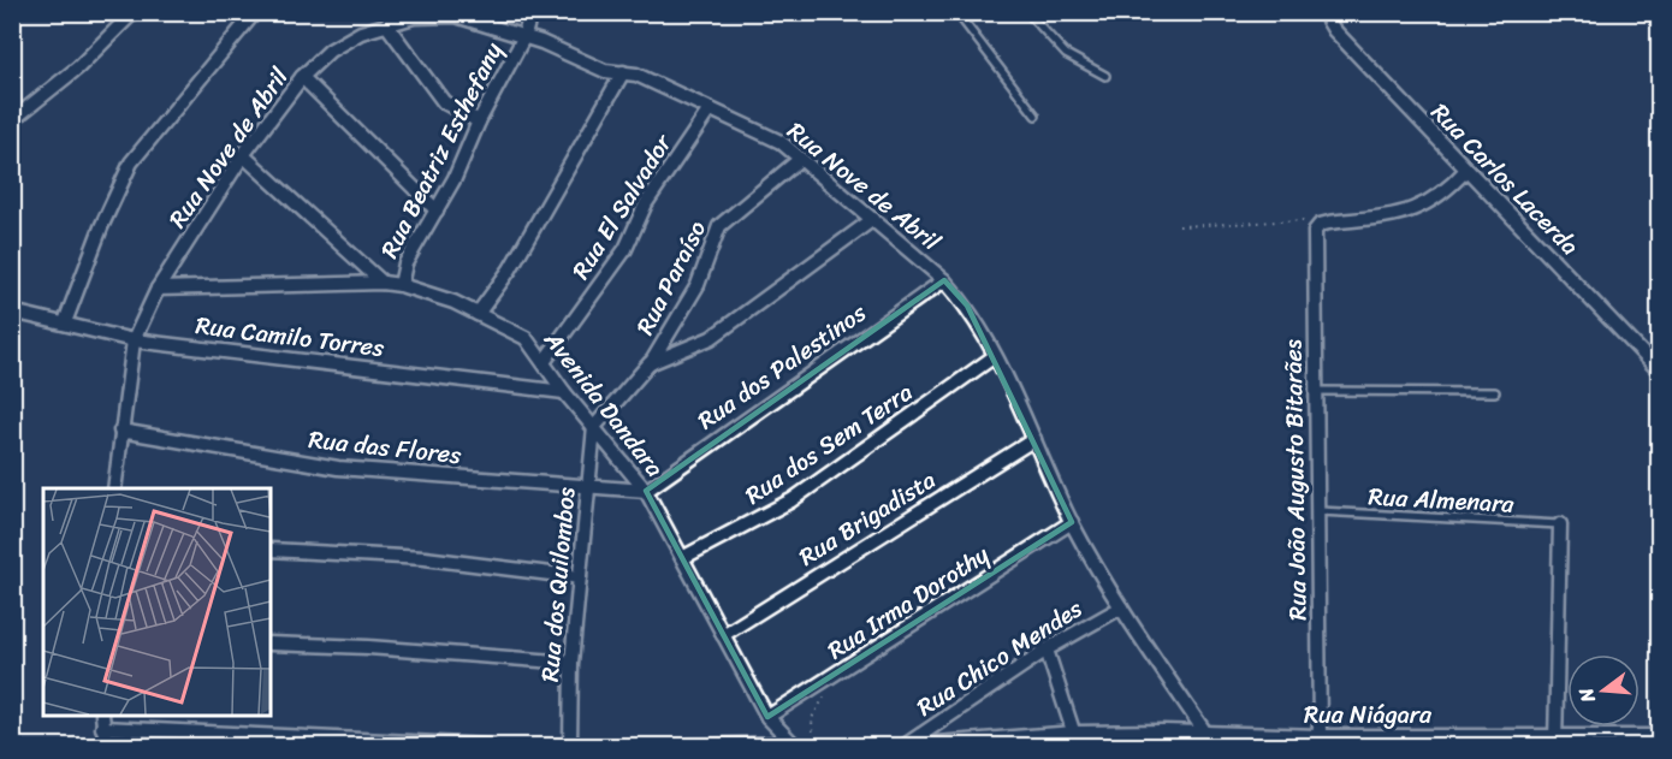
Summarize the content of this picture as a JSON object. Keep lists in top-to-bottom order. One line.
{"streets":{"street":["Rua Nove de Abril","Rua Beatriz Esthefany","Rua Carlos Lacerda","Rua El Salvador","Rua Paraíso","Rua Camilo Torres","Rua dos Palestinos","Avenida Dandara","Rua dos Sem Terra","Rua das Flores","Rua João Augusto Bitarães","Rua Brigadista","Rua dos Quilombos","Rua Irma Dorothy","Rua Chico Mendes","Rua Niágara"],"lane":["Rua Almenara"]},"crossings":[["Rua Nove de Abril","Rua Beatriz Esthefany"],["Rua Nove de Abril","Rua El Salvador"],["Rua Nove de Abril","Rua Paraíso"],["Rua Nove de Abril","Rua Camilo Torres"],["Rua Nove de Abril","Rua dos Palestinos"],["Rua Nove de Abril","Avenida Dandara"],["Rua Nove de Abril","Rua dos Sem Terra"],["Rua Nove de Abril","Rua das Flores"],["Rua Nove de Abril","Rua Brigadista"],["Rua Nove de Abril","Rua Irma Dorothy"],["Rua Nove de Abril","Rua Chico Mendes"],["Rua Nove de Abril","Rua Niágara"],["Rua Beatriz Esthefany","Avenida Dandara"],["Rua El Salvador","Avenida Dandara"],["Rua Paraíso","Avenida Dandara"],["Rua Paraíso","Rua dos Quilombos"],["Rua Camilo Torres","Avenida Dandara"],["Rua dos Palestinos","Avenida Dandara"],["Rua dos Palestinos","Rua das Flores"],["Avenida Dandara","Rua dos Sem Terra"],["Avenida Dandara","Rua das Flores"],["Avenida Dandara","Rua Brigadista"],["Avenida Dandara","Rua dos Quilombos"],["Avenida Dandara","Rua Irma Dorothy"],["Rua das Flores","Rua dos Quilombos"],["Rua João Augusto Bitarães","Rua Almenara"],["Rua João Augusto Bitarães","Rua Niágara"],["Rua Chico Mendes","Rua Niágara"]],"north":"left"}
